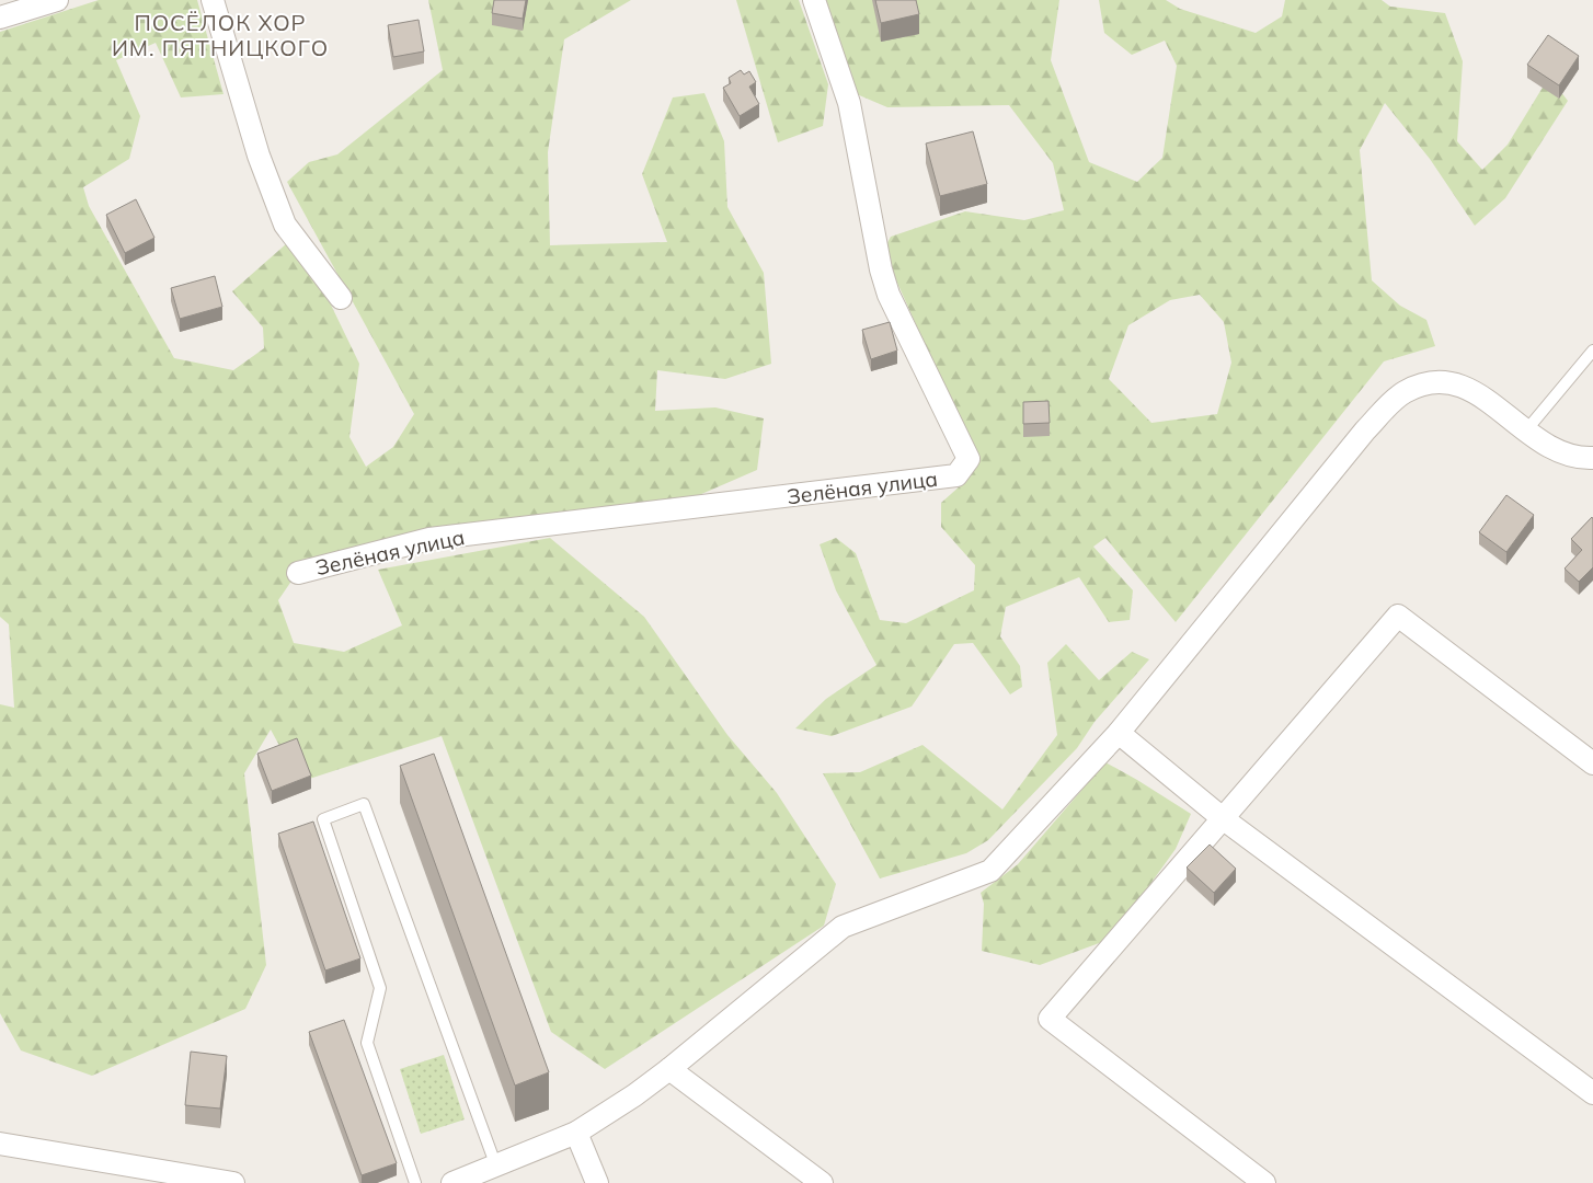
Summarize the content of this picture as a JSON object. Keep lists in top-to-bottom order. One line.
{"streets":{"street":["Зелёная улица"]},"districts":["ПОСЁЛОК ХОР ИМ. ПЯТНИЦКОГО"]}
